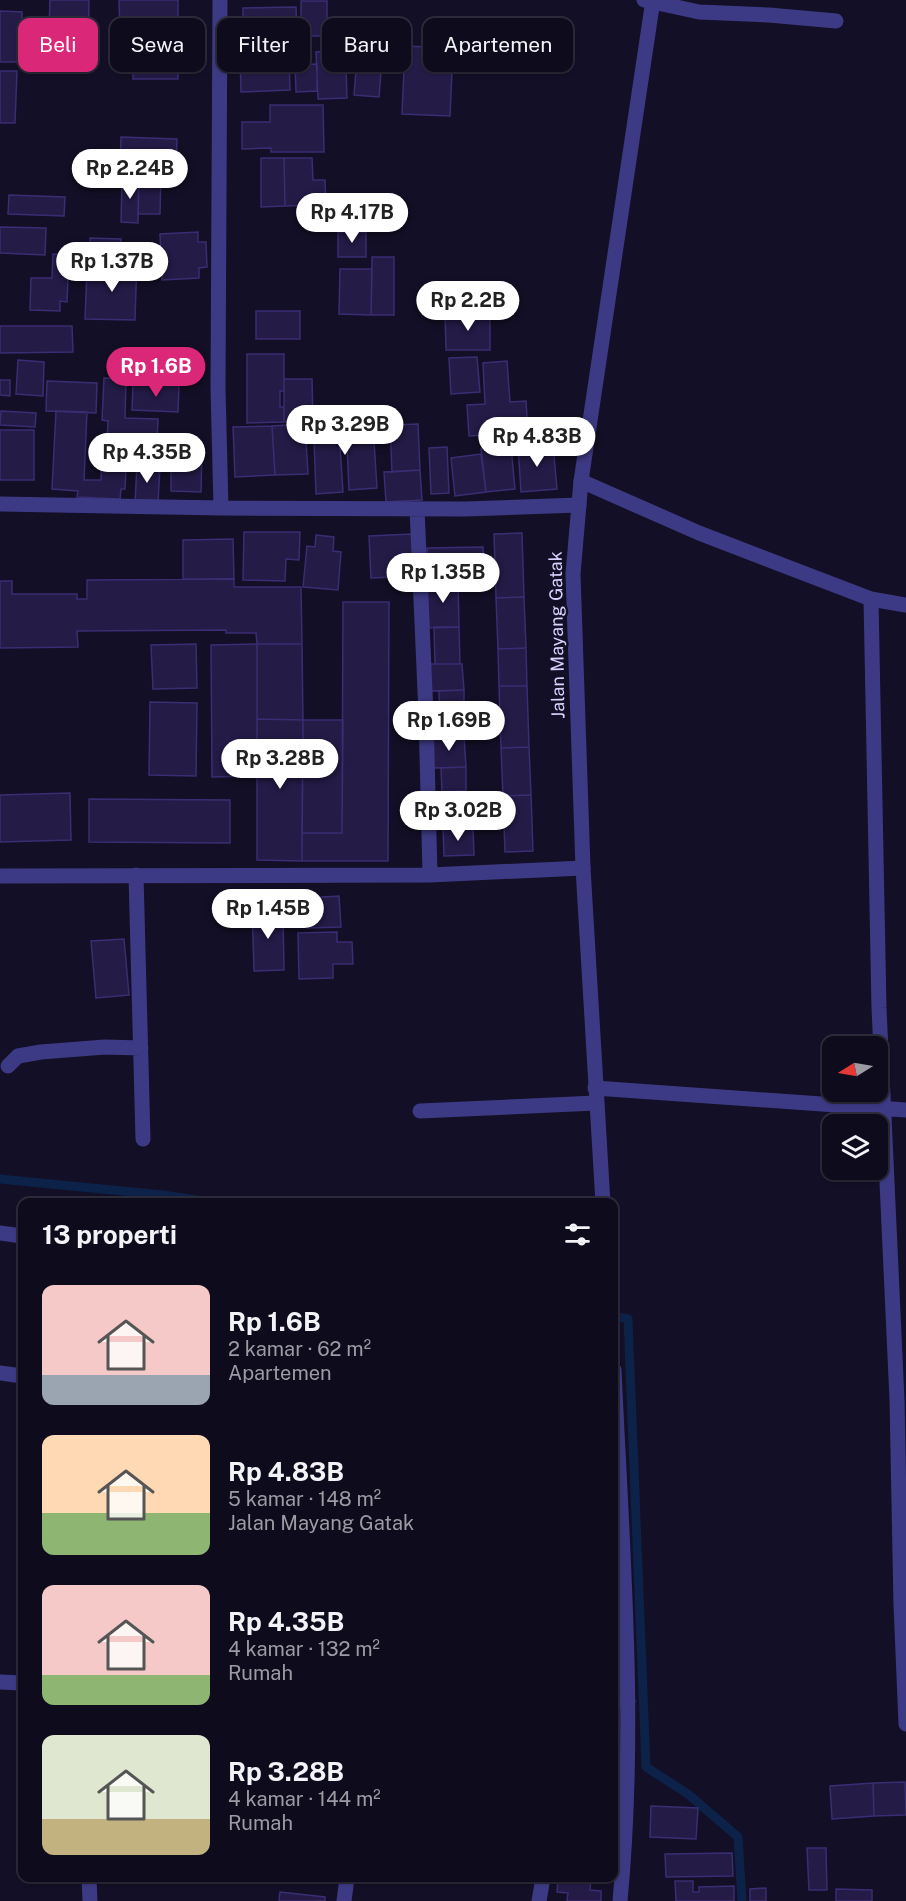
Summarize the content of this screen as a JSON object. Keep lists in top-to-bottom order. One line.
{"streets":{"street":["Jalan Mayang Gatak"]},"north":"left","page":{"chip":["Beli","Sewa","Filter","Baru","Apartemen"],"price":["Rp 2.24B","Rp 4.17B","Rp 1.37B","Rp 2.2B","Rp 1.6B","Rp 3.29B","Rp 4.83B","Rp 4.35B","Rp 1.35B","Rp 1.69B","Rp 3.28B","Rp 3.02B","Rp 1.45B"],"heading":"13 properti","list":[{"name":"Rp 1.6B","note":"2 kamar · 62 m² · Apartemen"},{"name":"Rp 4.83B","note":"5 kamar · 148 m² · Jalan Mayang Gatak"},{"name":"Rp 4.35B","note":"4 kamar · 132 m² · Rumah"},{"name":"Rp 3.28B","note":"4 kamar · 144 m² · Rumah"}]}}
